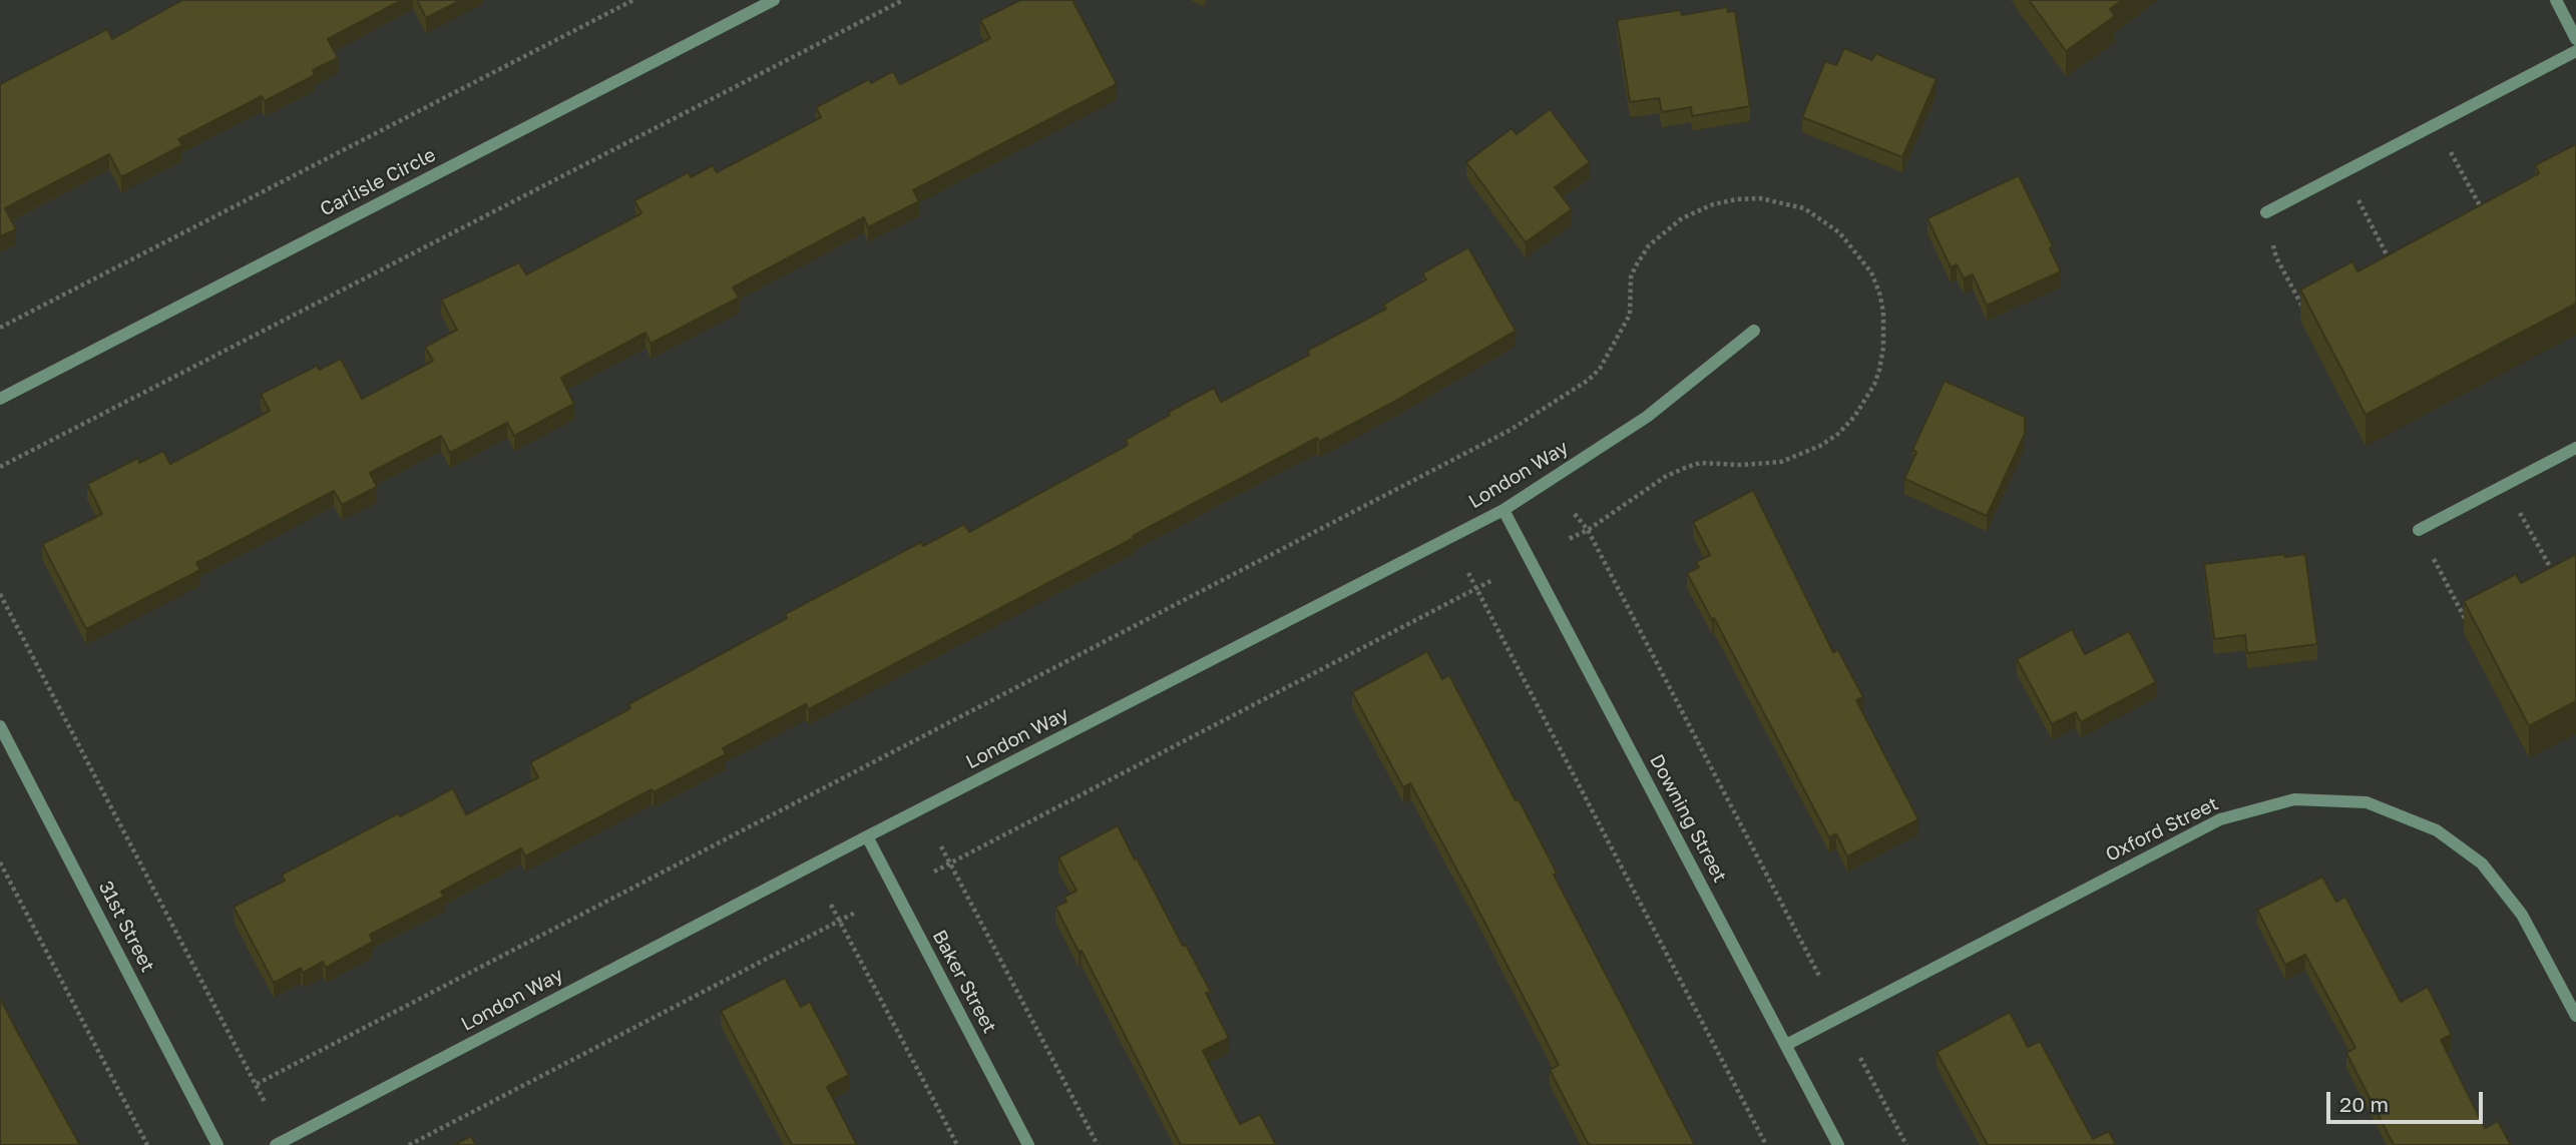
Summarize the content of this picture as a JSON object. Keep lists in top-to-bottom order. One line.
{"streets":{"street":["Carlisle Circle","London Way","Downing Street","Oxford Street","31st Street","Baker Street"]},"crossings":[["London Way","Downing Street"],["London Way","Baker Street"],["Downing Street","Oxford Street"]],"scale_bar":"20 m"}
